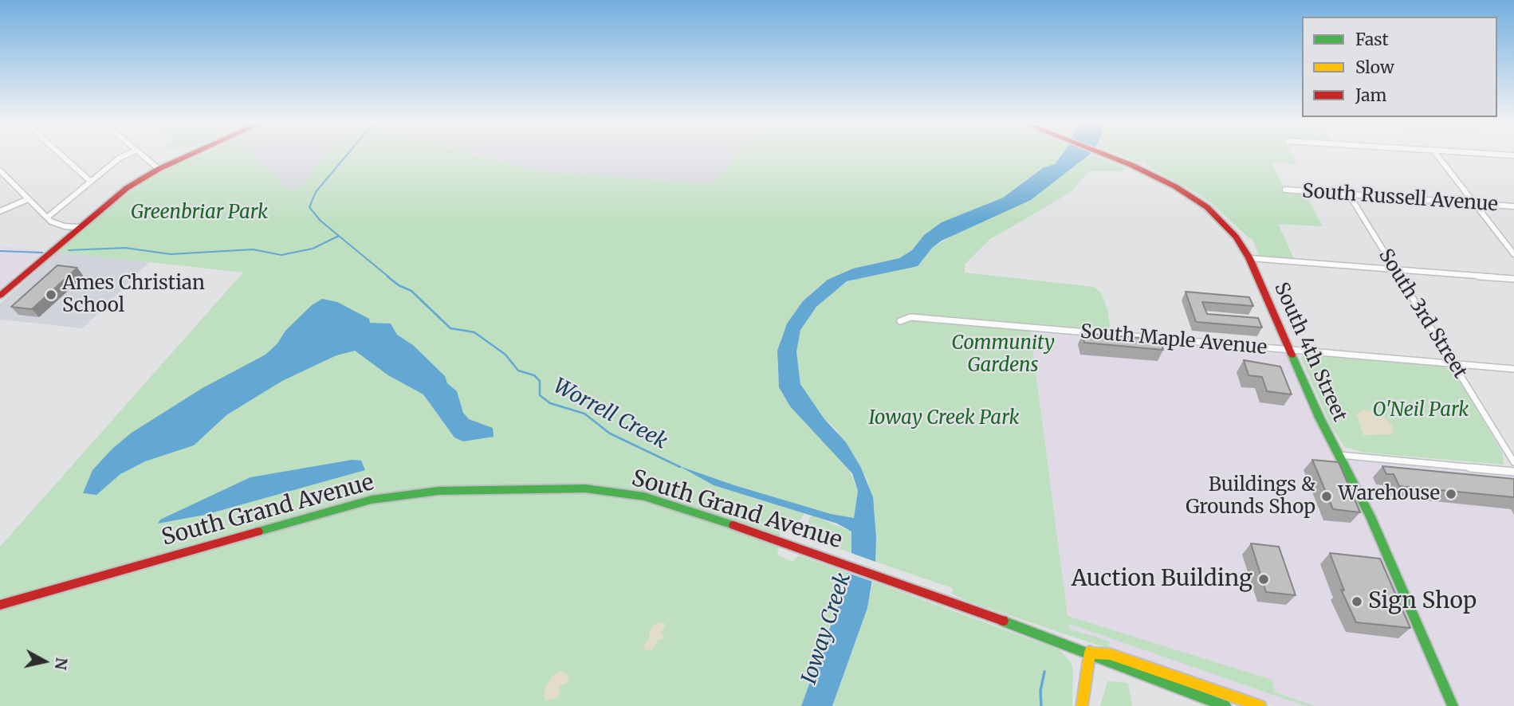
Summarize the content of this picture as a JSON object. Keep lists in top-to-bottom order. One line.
{"streets":{"main road":["South 4th Street","South Grand Avenue"],"street":["South Russell Avenue","South 3rd Street","South Maple Avenue"]},"crossings":[["South Russell Avenue","South 3rd Street"],["South 3rd Street","South Maple Avenue"],["South Maple Avenue","South 4th Street"]],"water":["Worrell Creek","Ioway Creek"],"parks":["Greenbriar Park","Community Gardens","O'Neil Park","Ioway Creek Park"],"places":["Ames Christian School","Warehouse","Buildings & Grounds Shop","Auction Building","Sign Shop"],"legend":["Fast","Slow","Jam"],"north":"right"}
